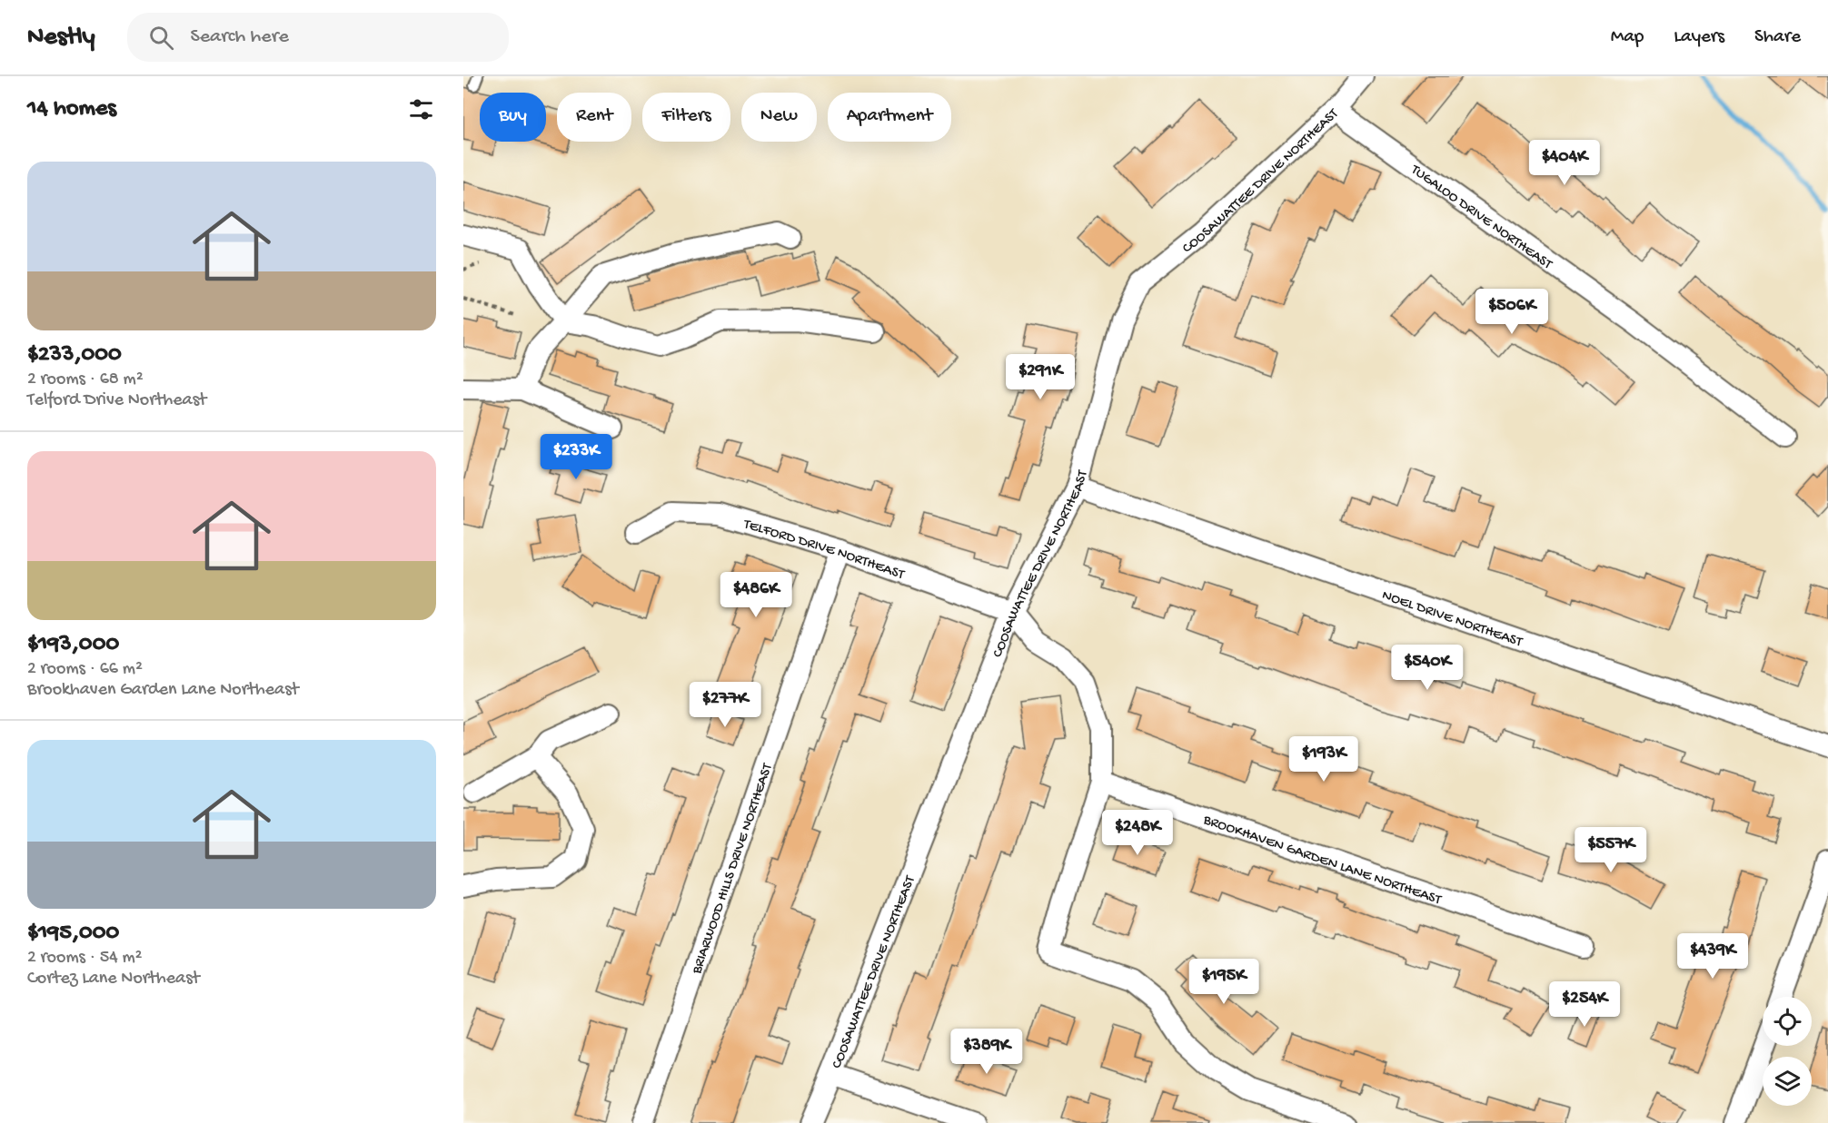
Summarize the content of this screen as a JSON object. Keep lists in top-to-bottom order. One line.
{"streets":{"street":["COOSAWATTEE DRIVE NORTHEAST","TUGALOO DRIVE NORTHEAST","TELFORD DRIVE NORTHEAST","NOEL DRIVE NORTHEAST","BROOKHAVEN GARDEN LANE NORTHEAST","BRIARWOOD HILLS DRIVE NORTHEAST"]},"crossings":[["COOSAWATTEE DRIVE NORTHEAST","TUGALOO DRIVE NORTHEAST"],["COOSAWATTEE DRIVE NORTHEAST","TELFORD DRIVE NORTHEAST"],["COOSAWATTEE DRIVE NORTHEAST","NOEL DRIVE NORTHEAST"],["TELFORD DRIVE NORTHEAST","BRIARWOOD HILLS DRIVE NORTHEAST"]],"page":{"header":"Nestly","search":"Search here","nav":["Map","Layers","Share"],"heading":"14 homes","chip":["Buy","Rent","Filters","New","Apartment"],"price":["$404K","$506K","$291K","$233K","$486K","$540K","$277K","$193K","$248K","$557K","$439K","$195K","$254K","$389K"],"list":[{"name":"$233,000","note":"2 rooms · 68 m² · Telford Drive Northeast"},{"name":"$193,000","note":"2 rooms · 66 m² · Brookhaven Garden Lane Northeast"},{"name":"$195,000","note":"2 rooms · 54 m² · Cortez Lane Northeast"}]}}
